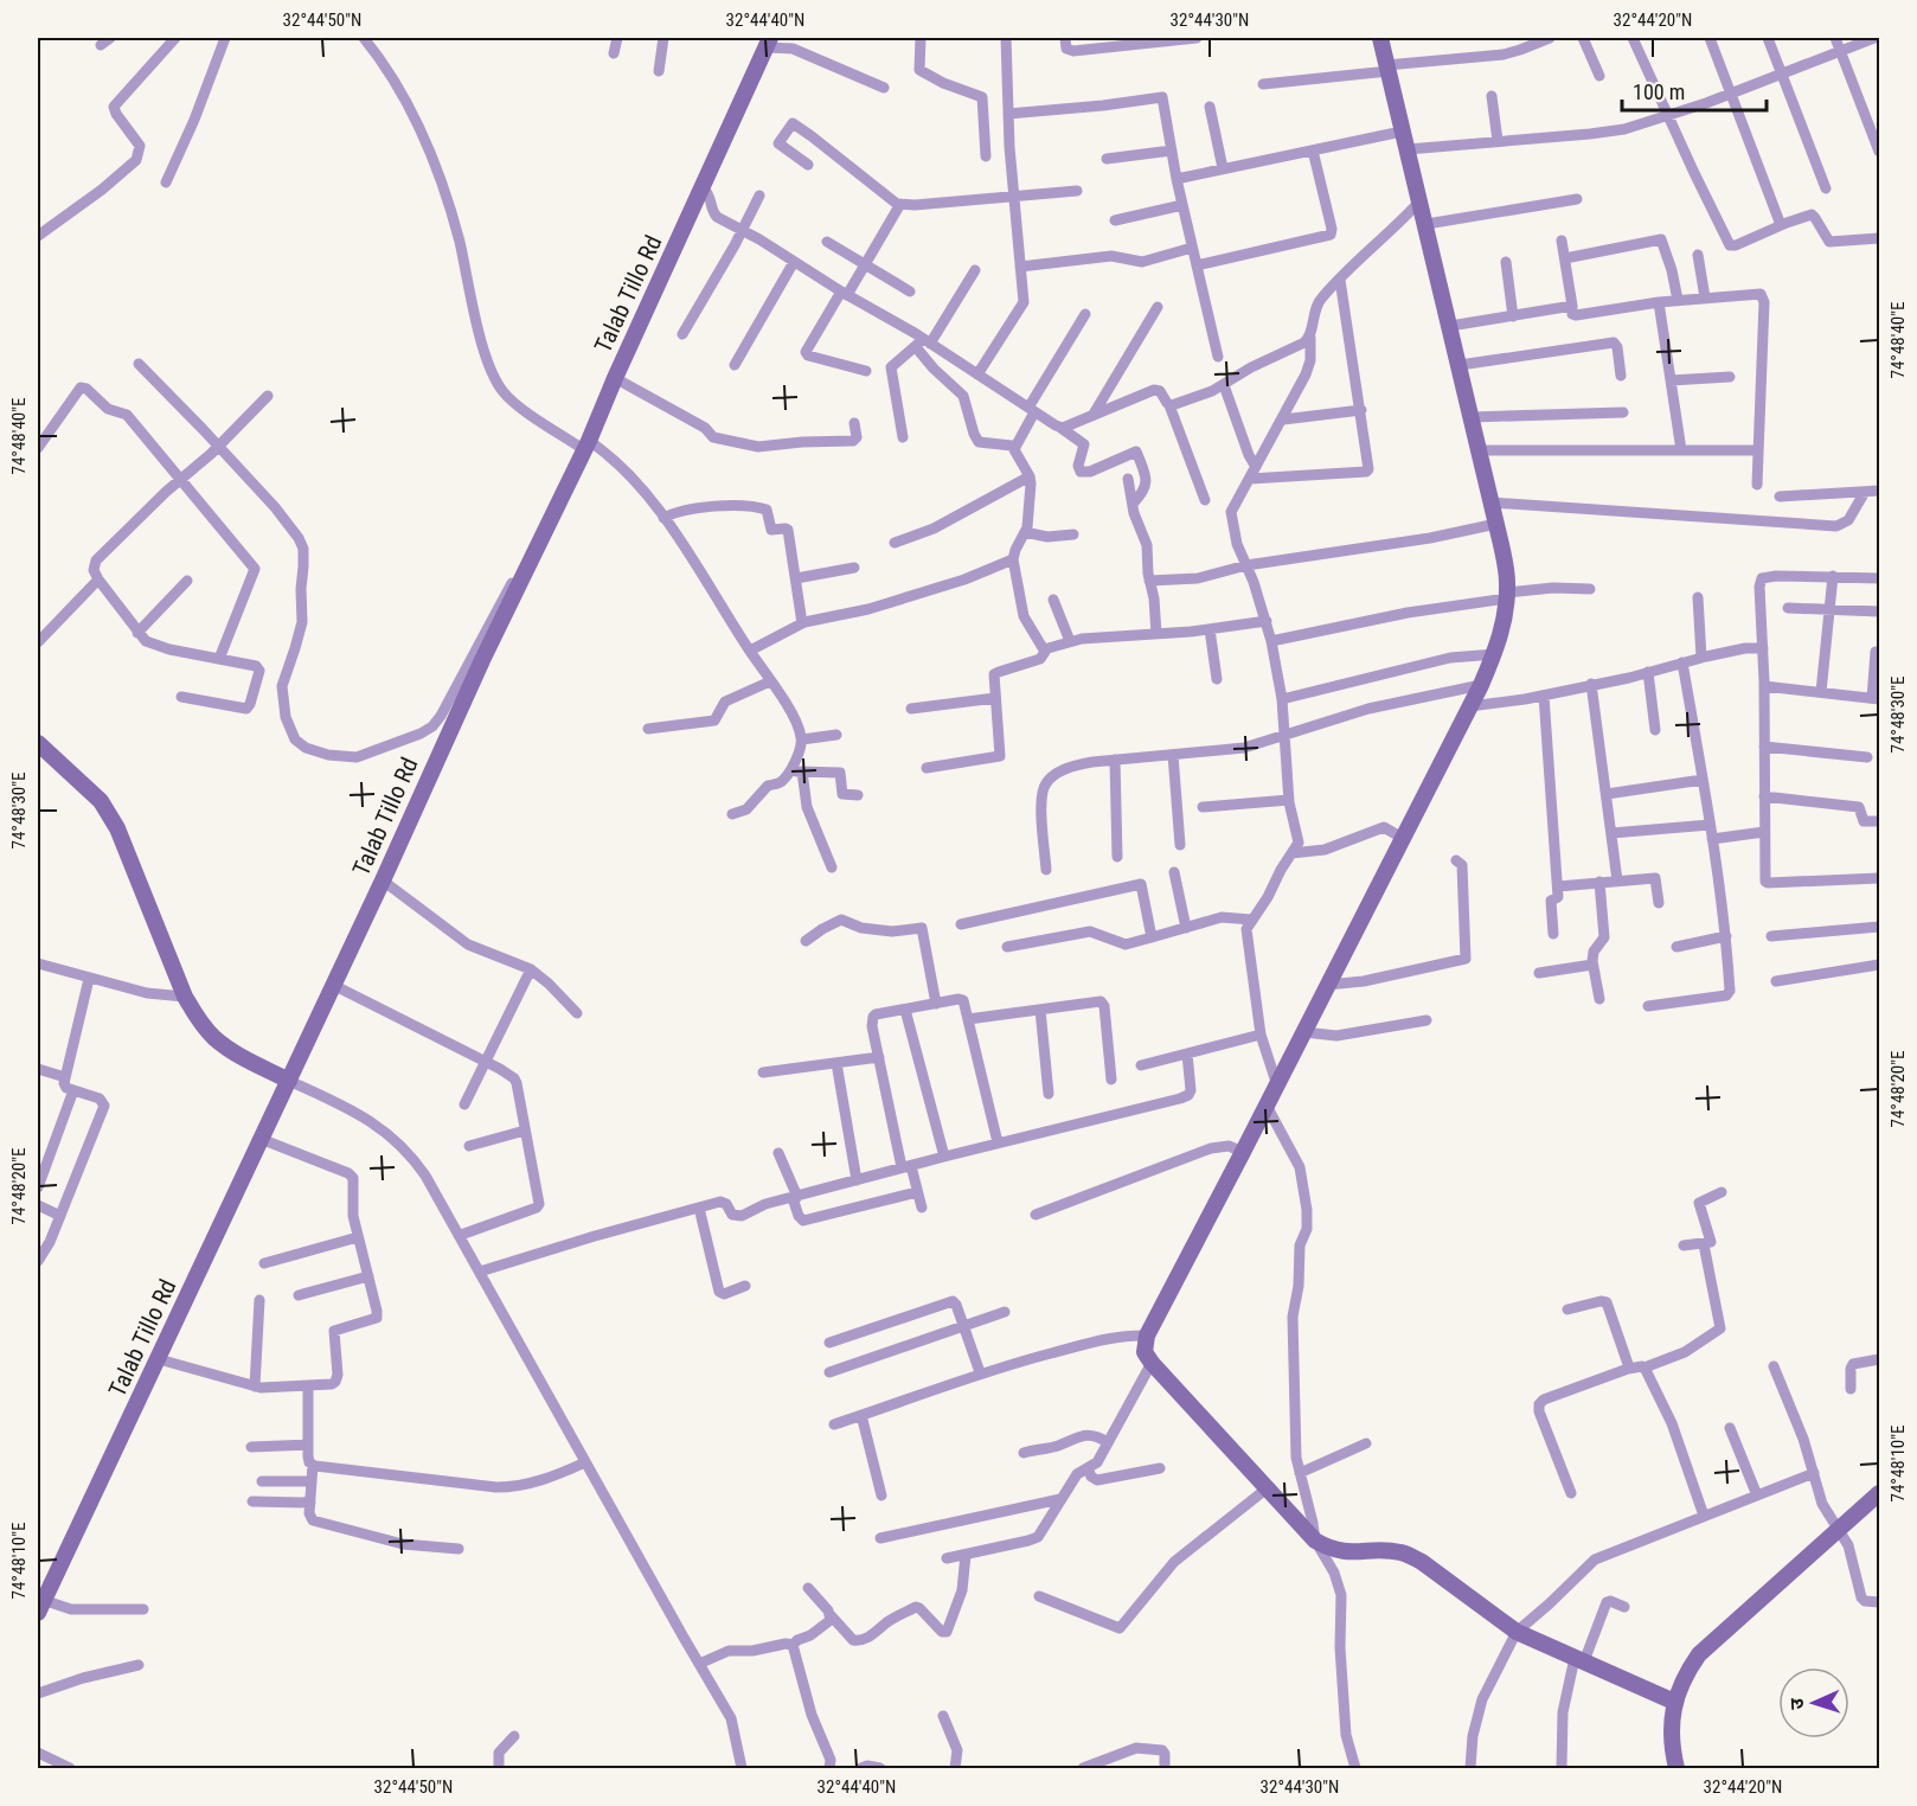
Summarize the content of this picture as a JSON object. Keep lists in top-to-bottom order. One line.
{"streets":{"street":["Talab Tillo Rd"]},"scale_bar":"100 m","north":"left","coordinates":["32°44'50\"N","32°44'40\"N","32°44'30\"N","32°44'20\"N","74°48'40\"E","74°48'30\"E","74°48'20\"E","74°48'10\"E"]}
